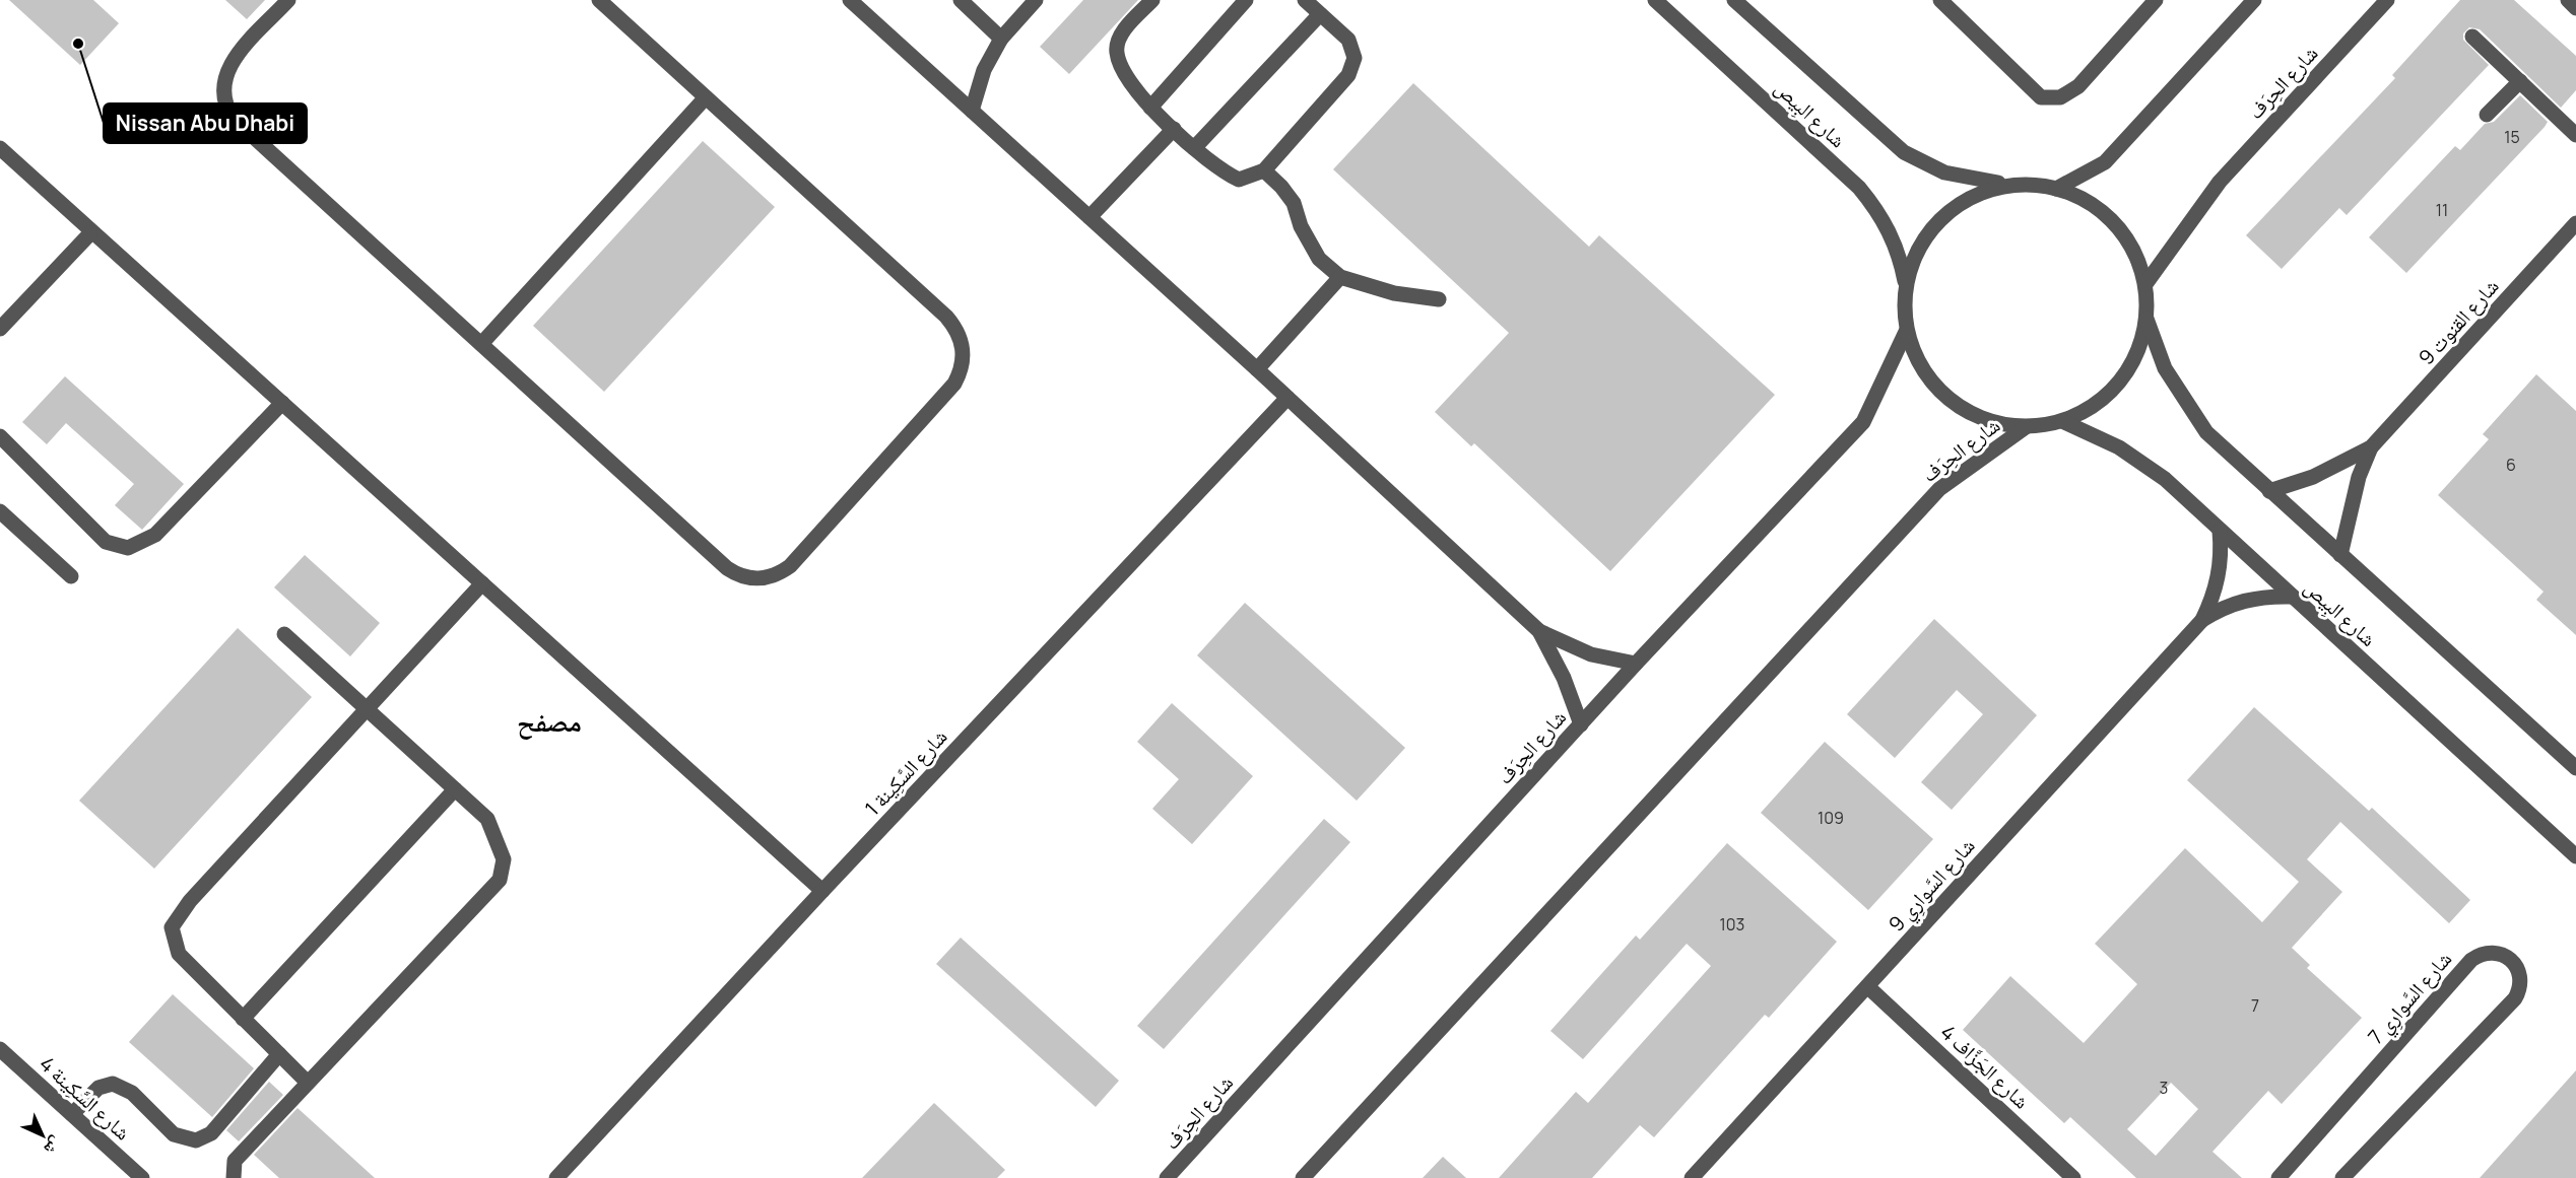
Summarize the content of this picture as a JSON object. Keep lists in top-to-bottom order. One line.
{"streets":{"street":["شارع الحِرَف","شارع البِيص","شارع القنوت 9","شارع السَّكِينة 1","شارع السَّوارِي 9","شارع السَّوارِي 7","شارع الجَزَّاف 4","شارع السَّكِينة 4"]},"crossings":[["شارع الحِرَف","شارع البِيص"],["شارع البِيص","شارع السَّوارِي 9"],["شارع السَّوارِي 9","شارع الجَزَّاف 4"]],"districts":["مصفح"],"places":["Nissan Abu Dhabi"],"house_numbers":["15","11","6","109","103","7","3"],"north":"bottom right"}
